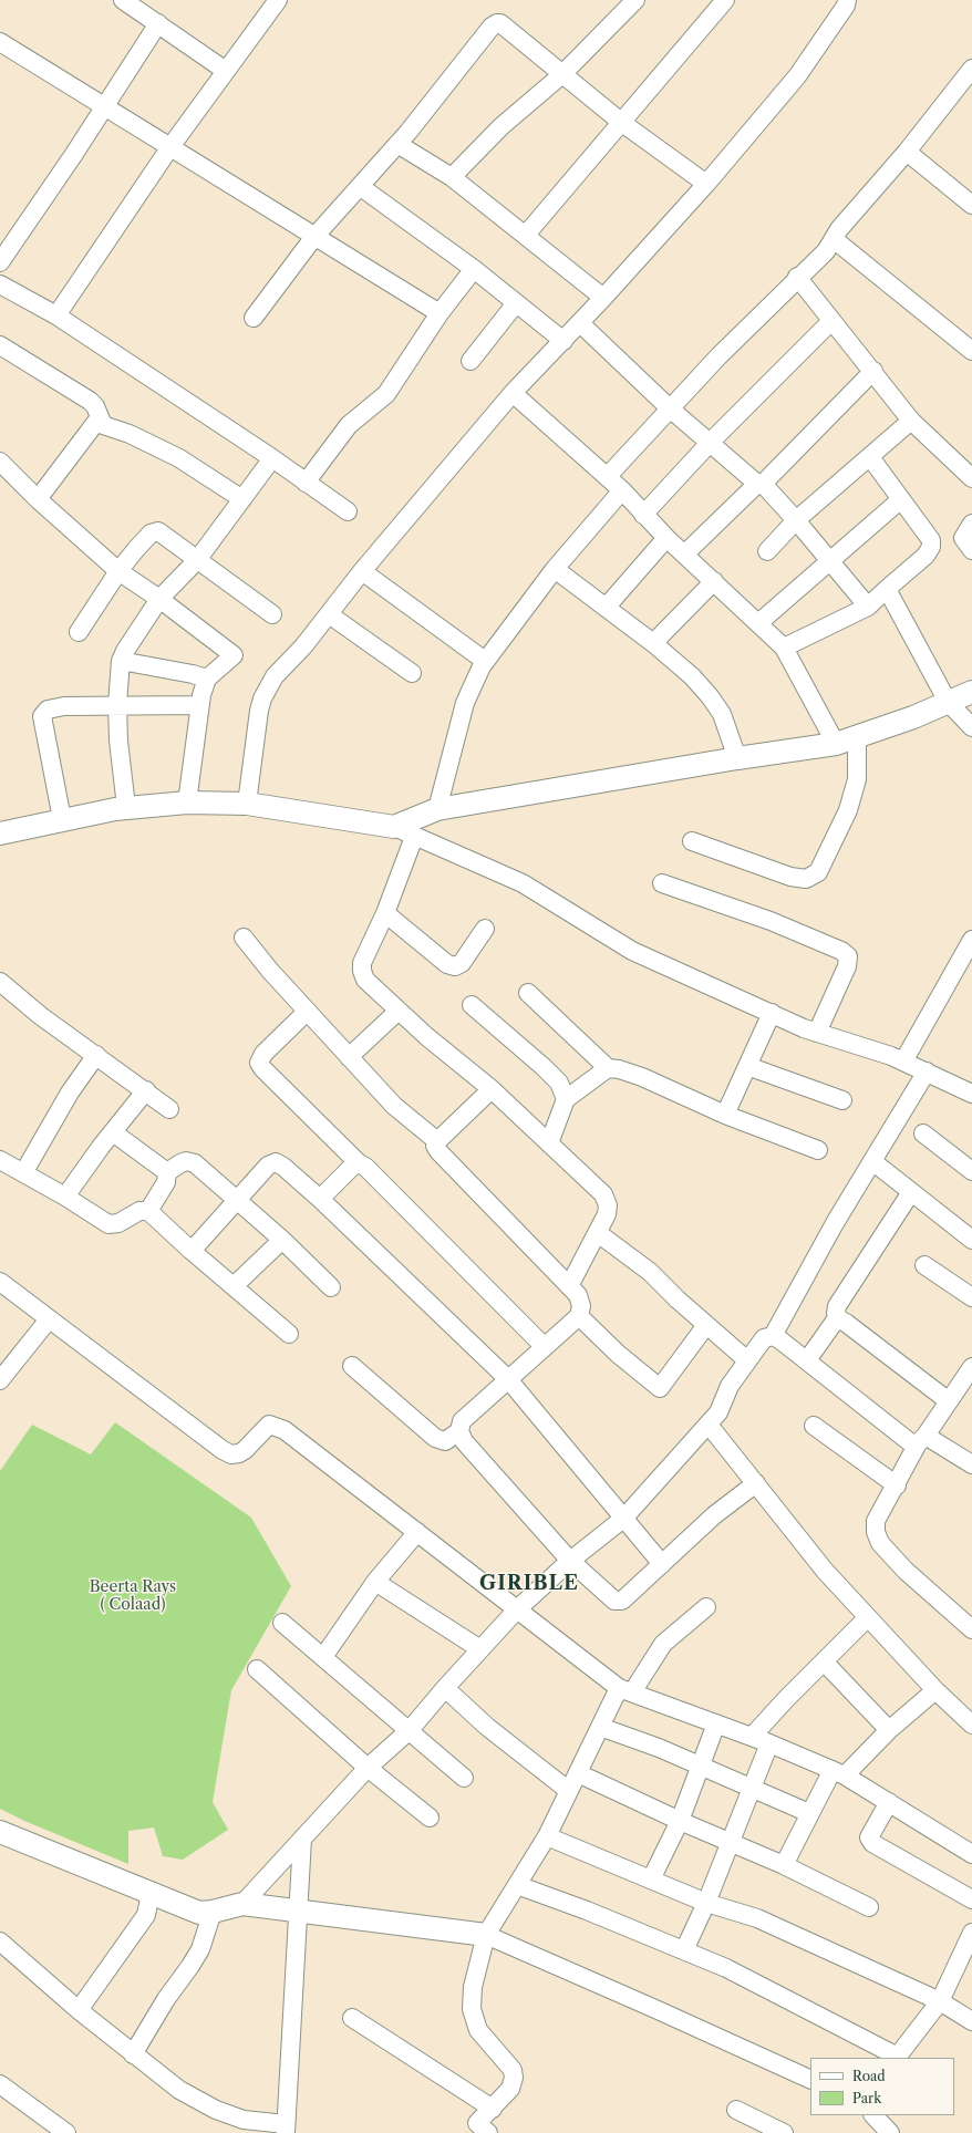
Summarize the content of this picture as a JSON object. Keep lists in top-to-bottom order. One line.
{"districts":["GIRIBLE"],"parks":["Beerta Rays ( Colaad)"],"legend":["Road","Park"]}
